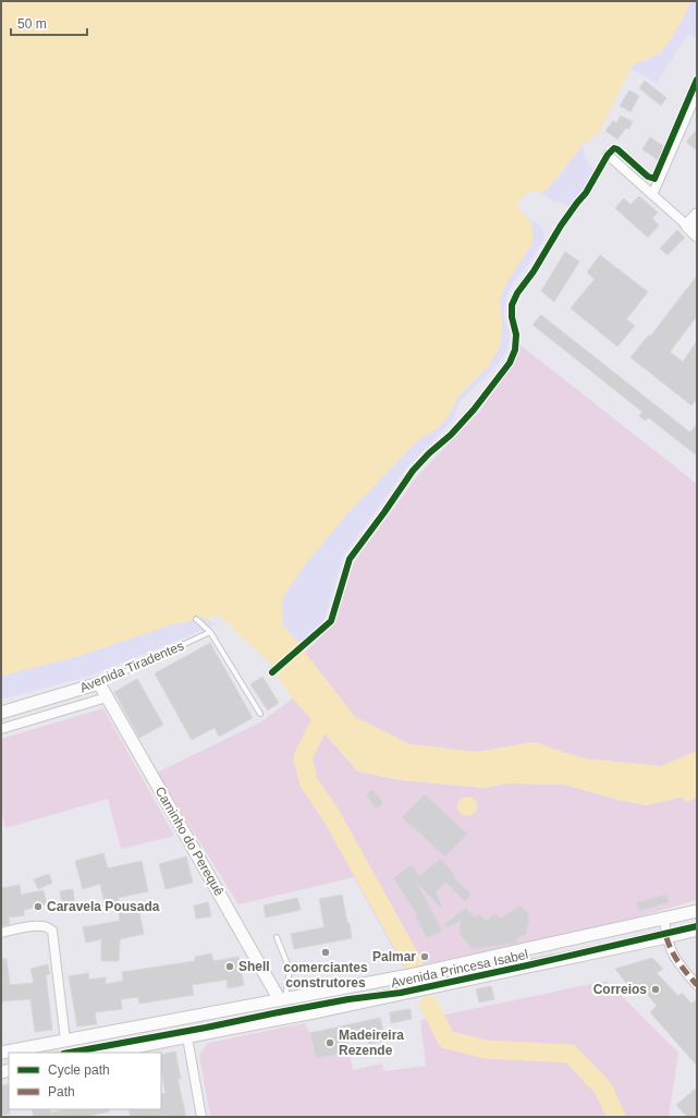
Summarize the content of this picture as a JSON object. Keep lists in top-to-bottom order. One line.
{"streets":{"main road":["Avenida Tiradentes","Caminho do Perequê","Avenida Princesa Isabel"]},"crossings":[["Avenida Tiradentes","Caminho do Perequê"],["Caminho do Perequê","Avenida Princesa Isabel"]],"places":["Caravela Pousada","comerciantes construtores","Palmar","Shell","Correios","Madeireira Rezende"],"legend":["Cycle path","Path"],"scale_bar":"50 m"}
